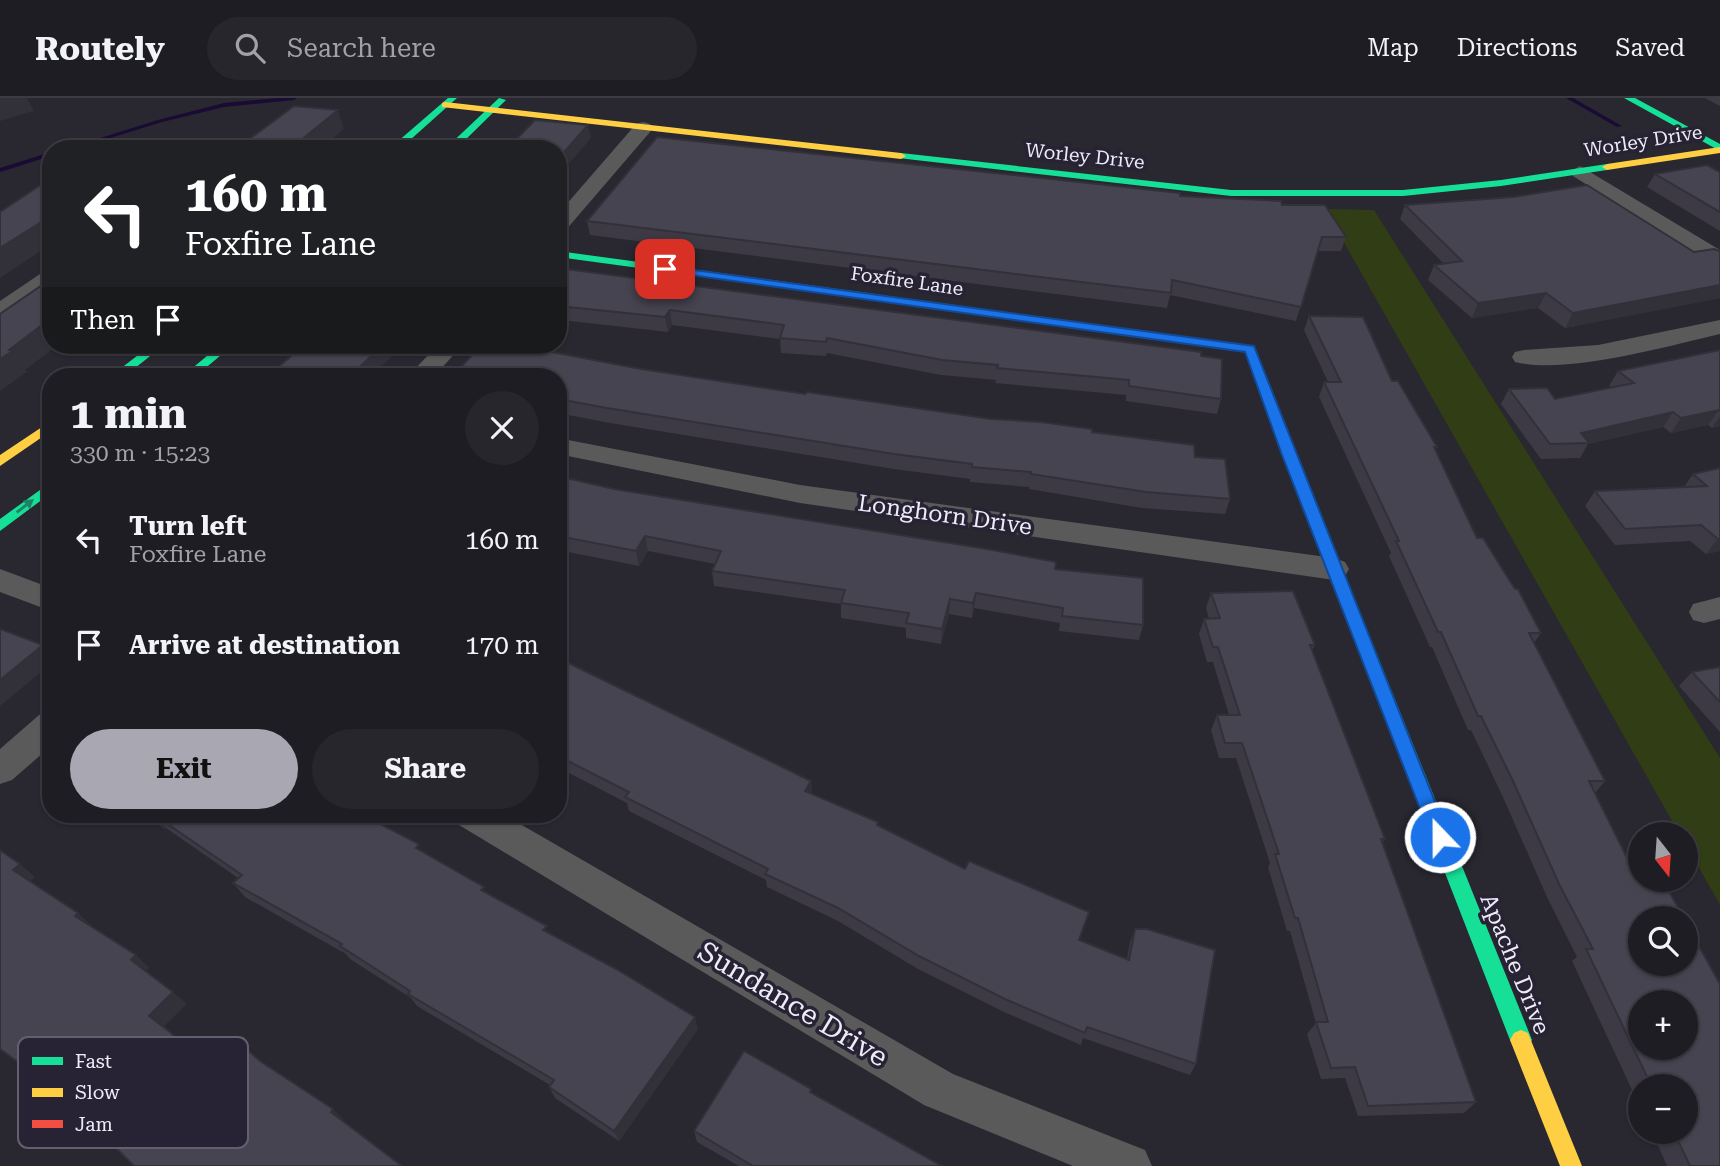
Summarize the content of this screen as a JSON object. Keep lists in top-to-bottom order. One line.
{"streets":{"street":["Worley Drive","Foxfire Lane","Longhorn Drive","Apache Drive","Sundance Drive"]},"crossings":[["Foxfire Lane","Apache Drive"],["Longhorn Drive","Apache Drive"]],"legend":["Fast","Slow","Jam"],"north":"bottom","page":{"header":"Routely","search":"Search here","nav":["Map","Directions","Saved"],"turn":["160 m","Foxfire Lane"],"then":"Then","heading":["1 min","330 m · 15:23"],"list":[{"name":"Turn left","note":"Foxfire Lane","value":"160 m"},{"name":"Arrive at destination","value":"170 m"}],"buttons":["Exit","Share"],"map_buttons":["+","−"]}}
